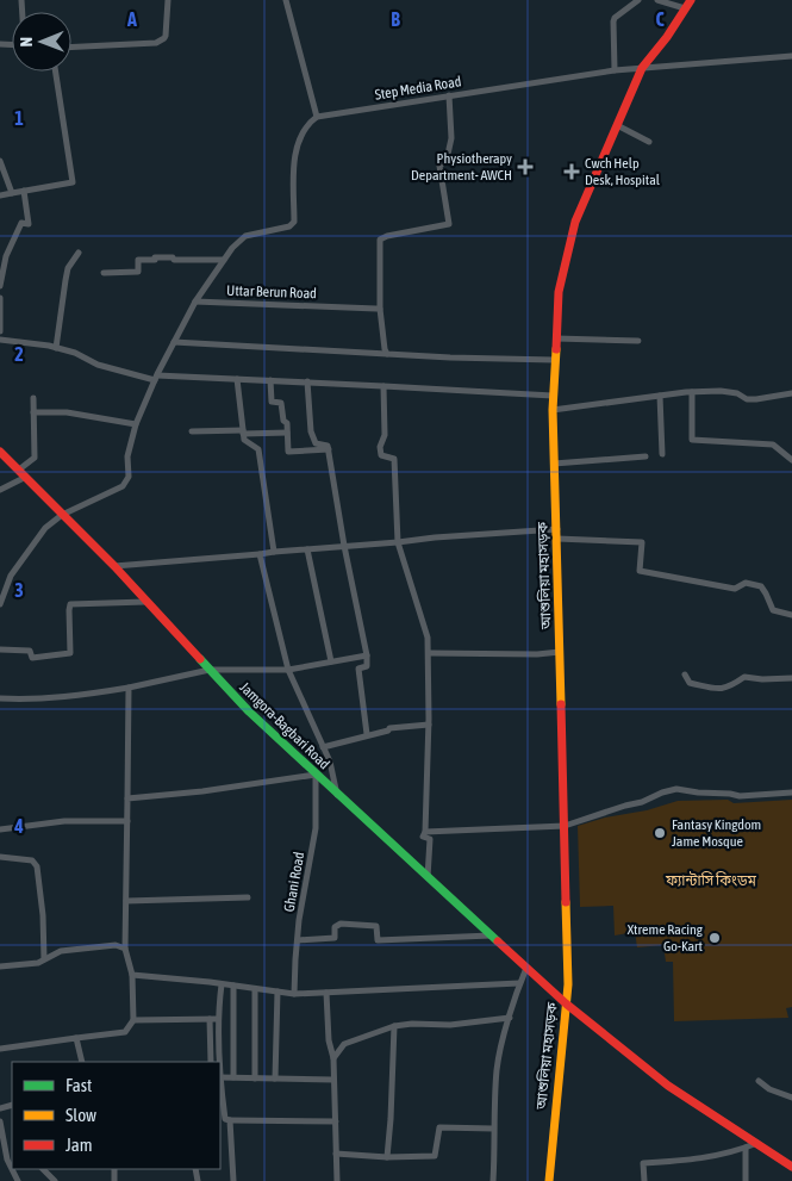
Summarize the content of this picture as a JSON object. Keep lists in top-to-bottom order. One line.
{"streets":{"main road":["আশুলিয়া মহাসড়ক","Jamgora-Bagbari Road"],"street":["Step Media Road","Uttar Berun Road","Ghani Road"]},"crossings":[["Step Media Road","Uttar Berun Road"],["Step Media Road","আশুলিয়া মহাসড়ক"],["আশুলিয়া মহাসড়ক","Jamgora-Bagbari Road"],["Jamgora-Bagbari Road","Ghani Road"]],"parks":["ফ্যান্টাসি কিংডম"],"places":{"health":["Physiotherapy Department- AWCH","Cwch Help Desk, Hospital"],"other":["Fantasy Kingdom Jame Mosque","Xtreme Racing Go-Kart"]},"legend":["Fast","Slow","Jam"],"north":"left","grid":{"columns":["A","B","C"],"rows":["1","2","3","4"]}}
